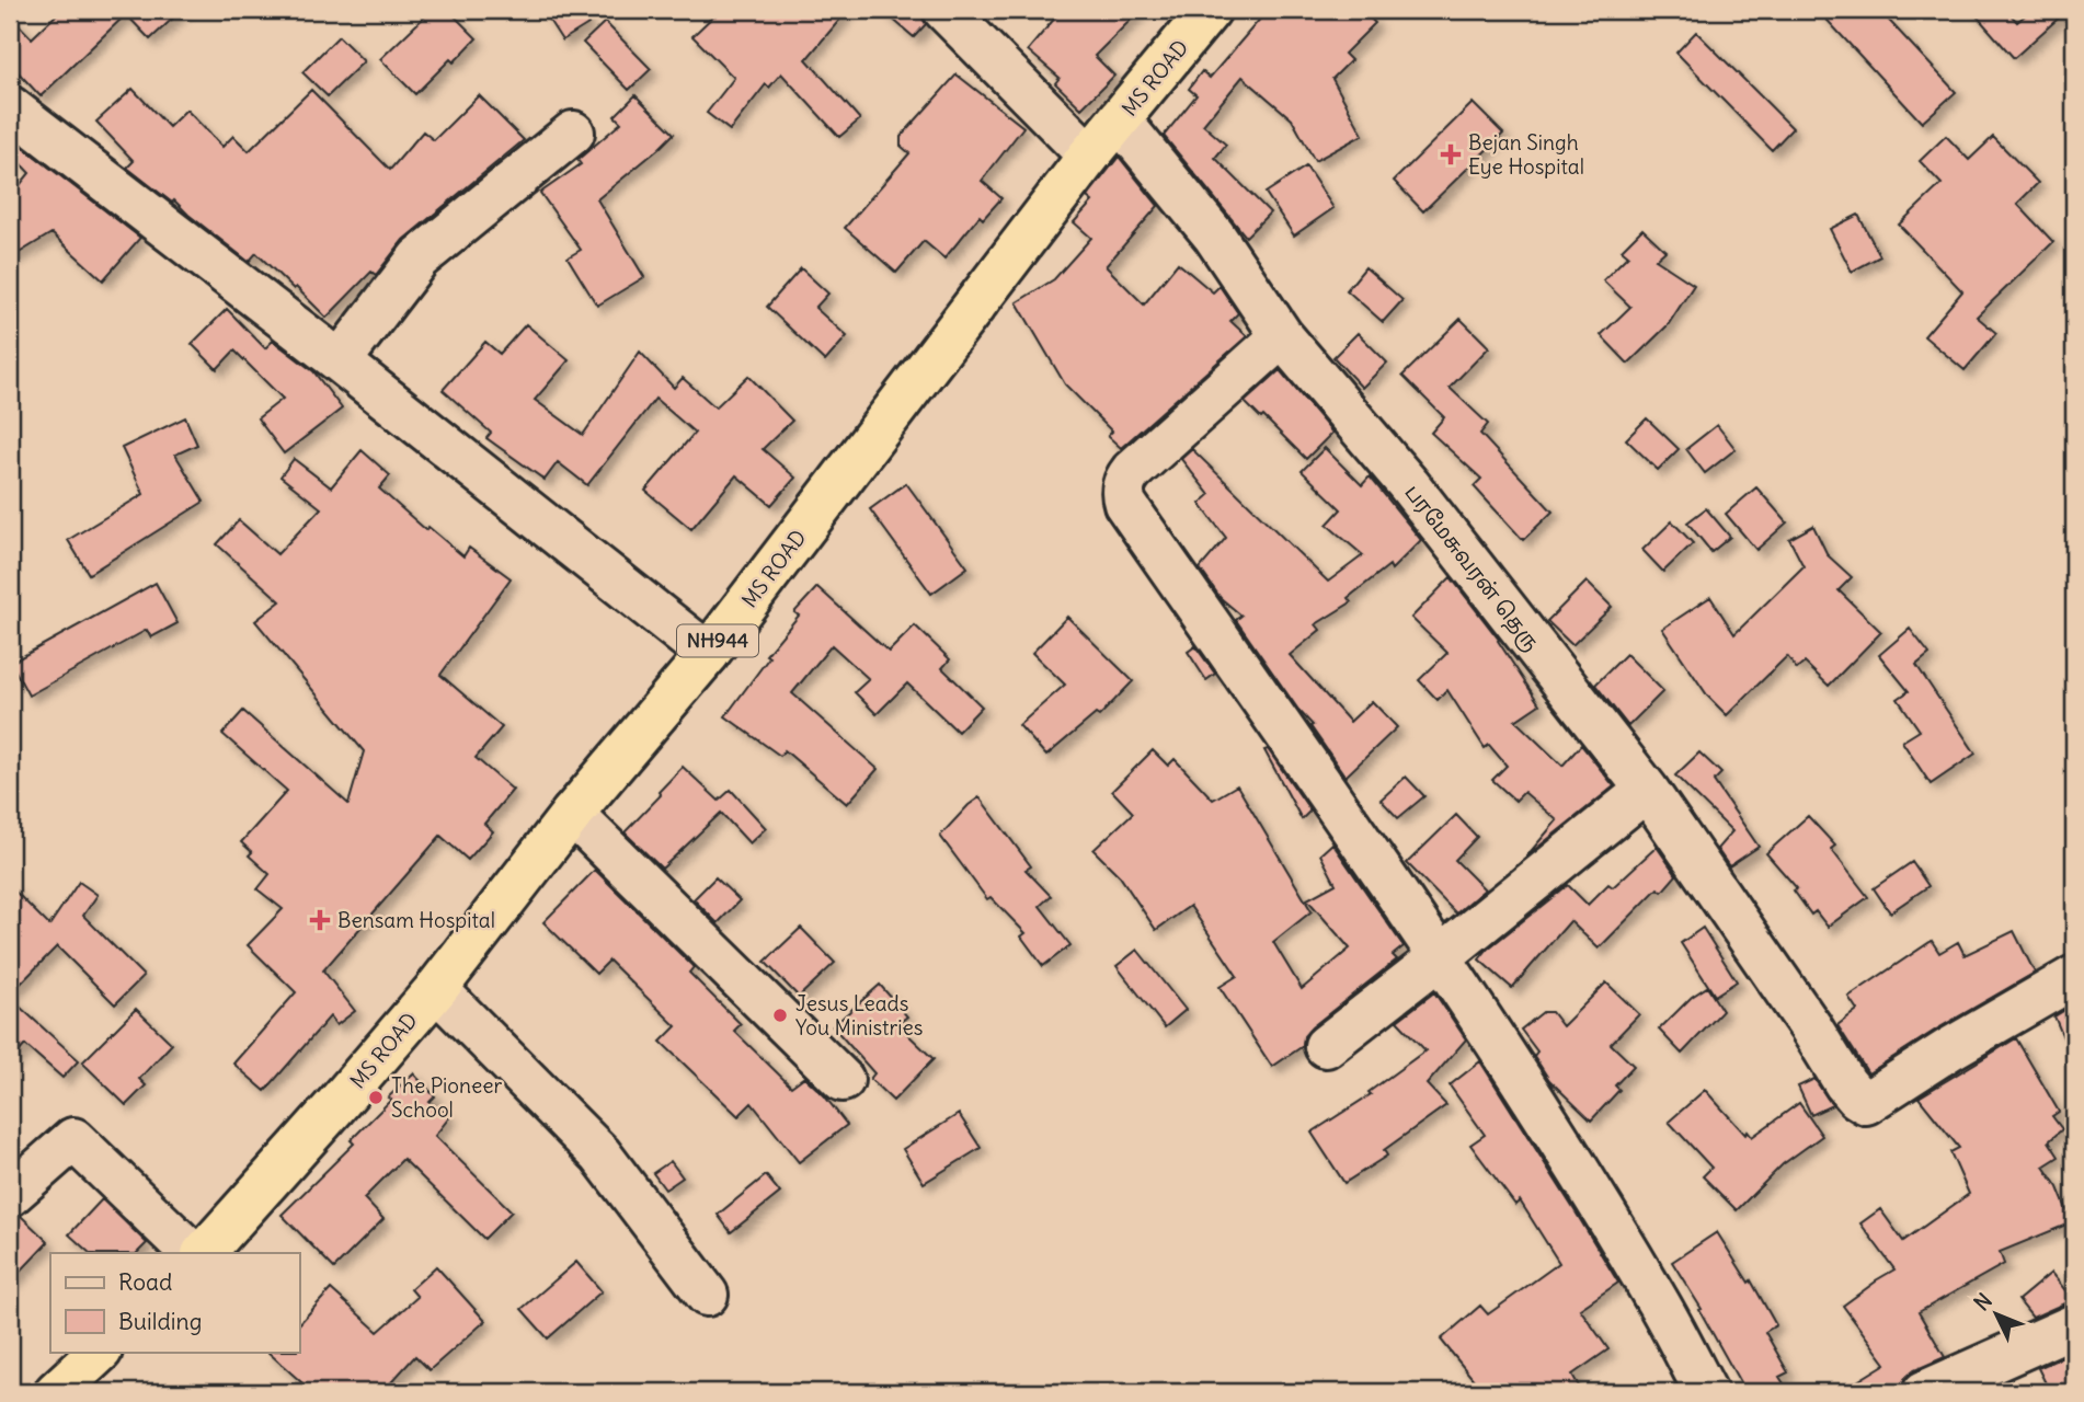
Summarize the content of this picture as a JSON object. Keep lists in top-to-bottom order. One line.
{"streets":{"highway":["MS ROAD","NH944"],"street":["பரமேசுவரன் தெரு"]},"crossings":[["MS ROAD","பரமேசுவரன் தெரு"]],"places":{"health":["Bejan Singh Eye Hospital","Bensam Hospital"],"other":["Jesus Leads You Ministries","The Pioneer School"]},"legend":["Road","Building"],"north":"top left"}
